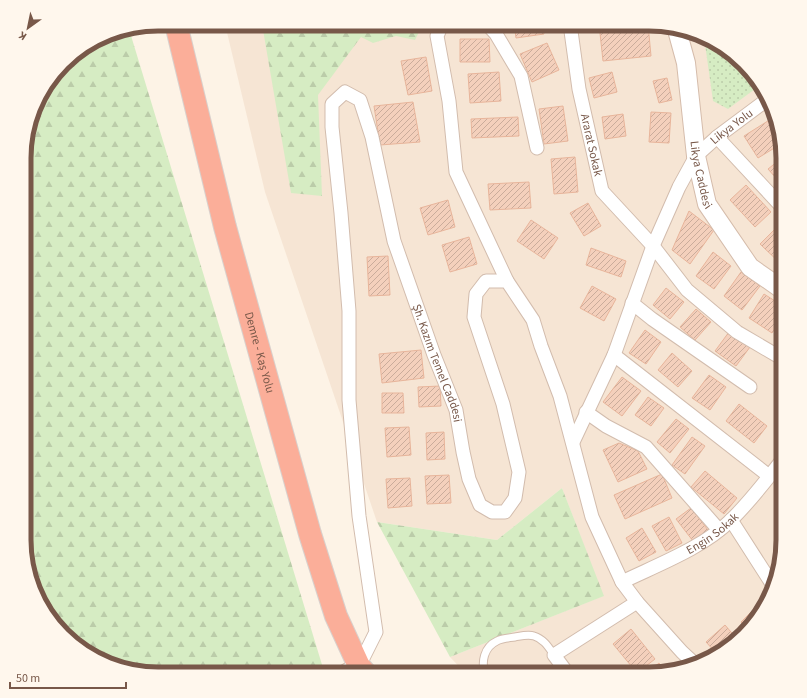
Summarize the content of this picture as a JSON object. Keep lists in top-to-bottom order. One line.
{"streets":{"highway":["Demre - Kaş Yolu"],"street":["Likya Yolu","Ararat Sokak","Likya Caddesi","Şh. Kazım Temel Caddesi","Engin Sokak"]},"crossings":[["Likya Yolu","Ararat Sokak"],["Likya Yolu","Likya Caddesi"]],"scale_bar":"50 m","north":"bottom left"}
